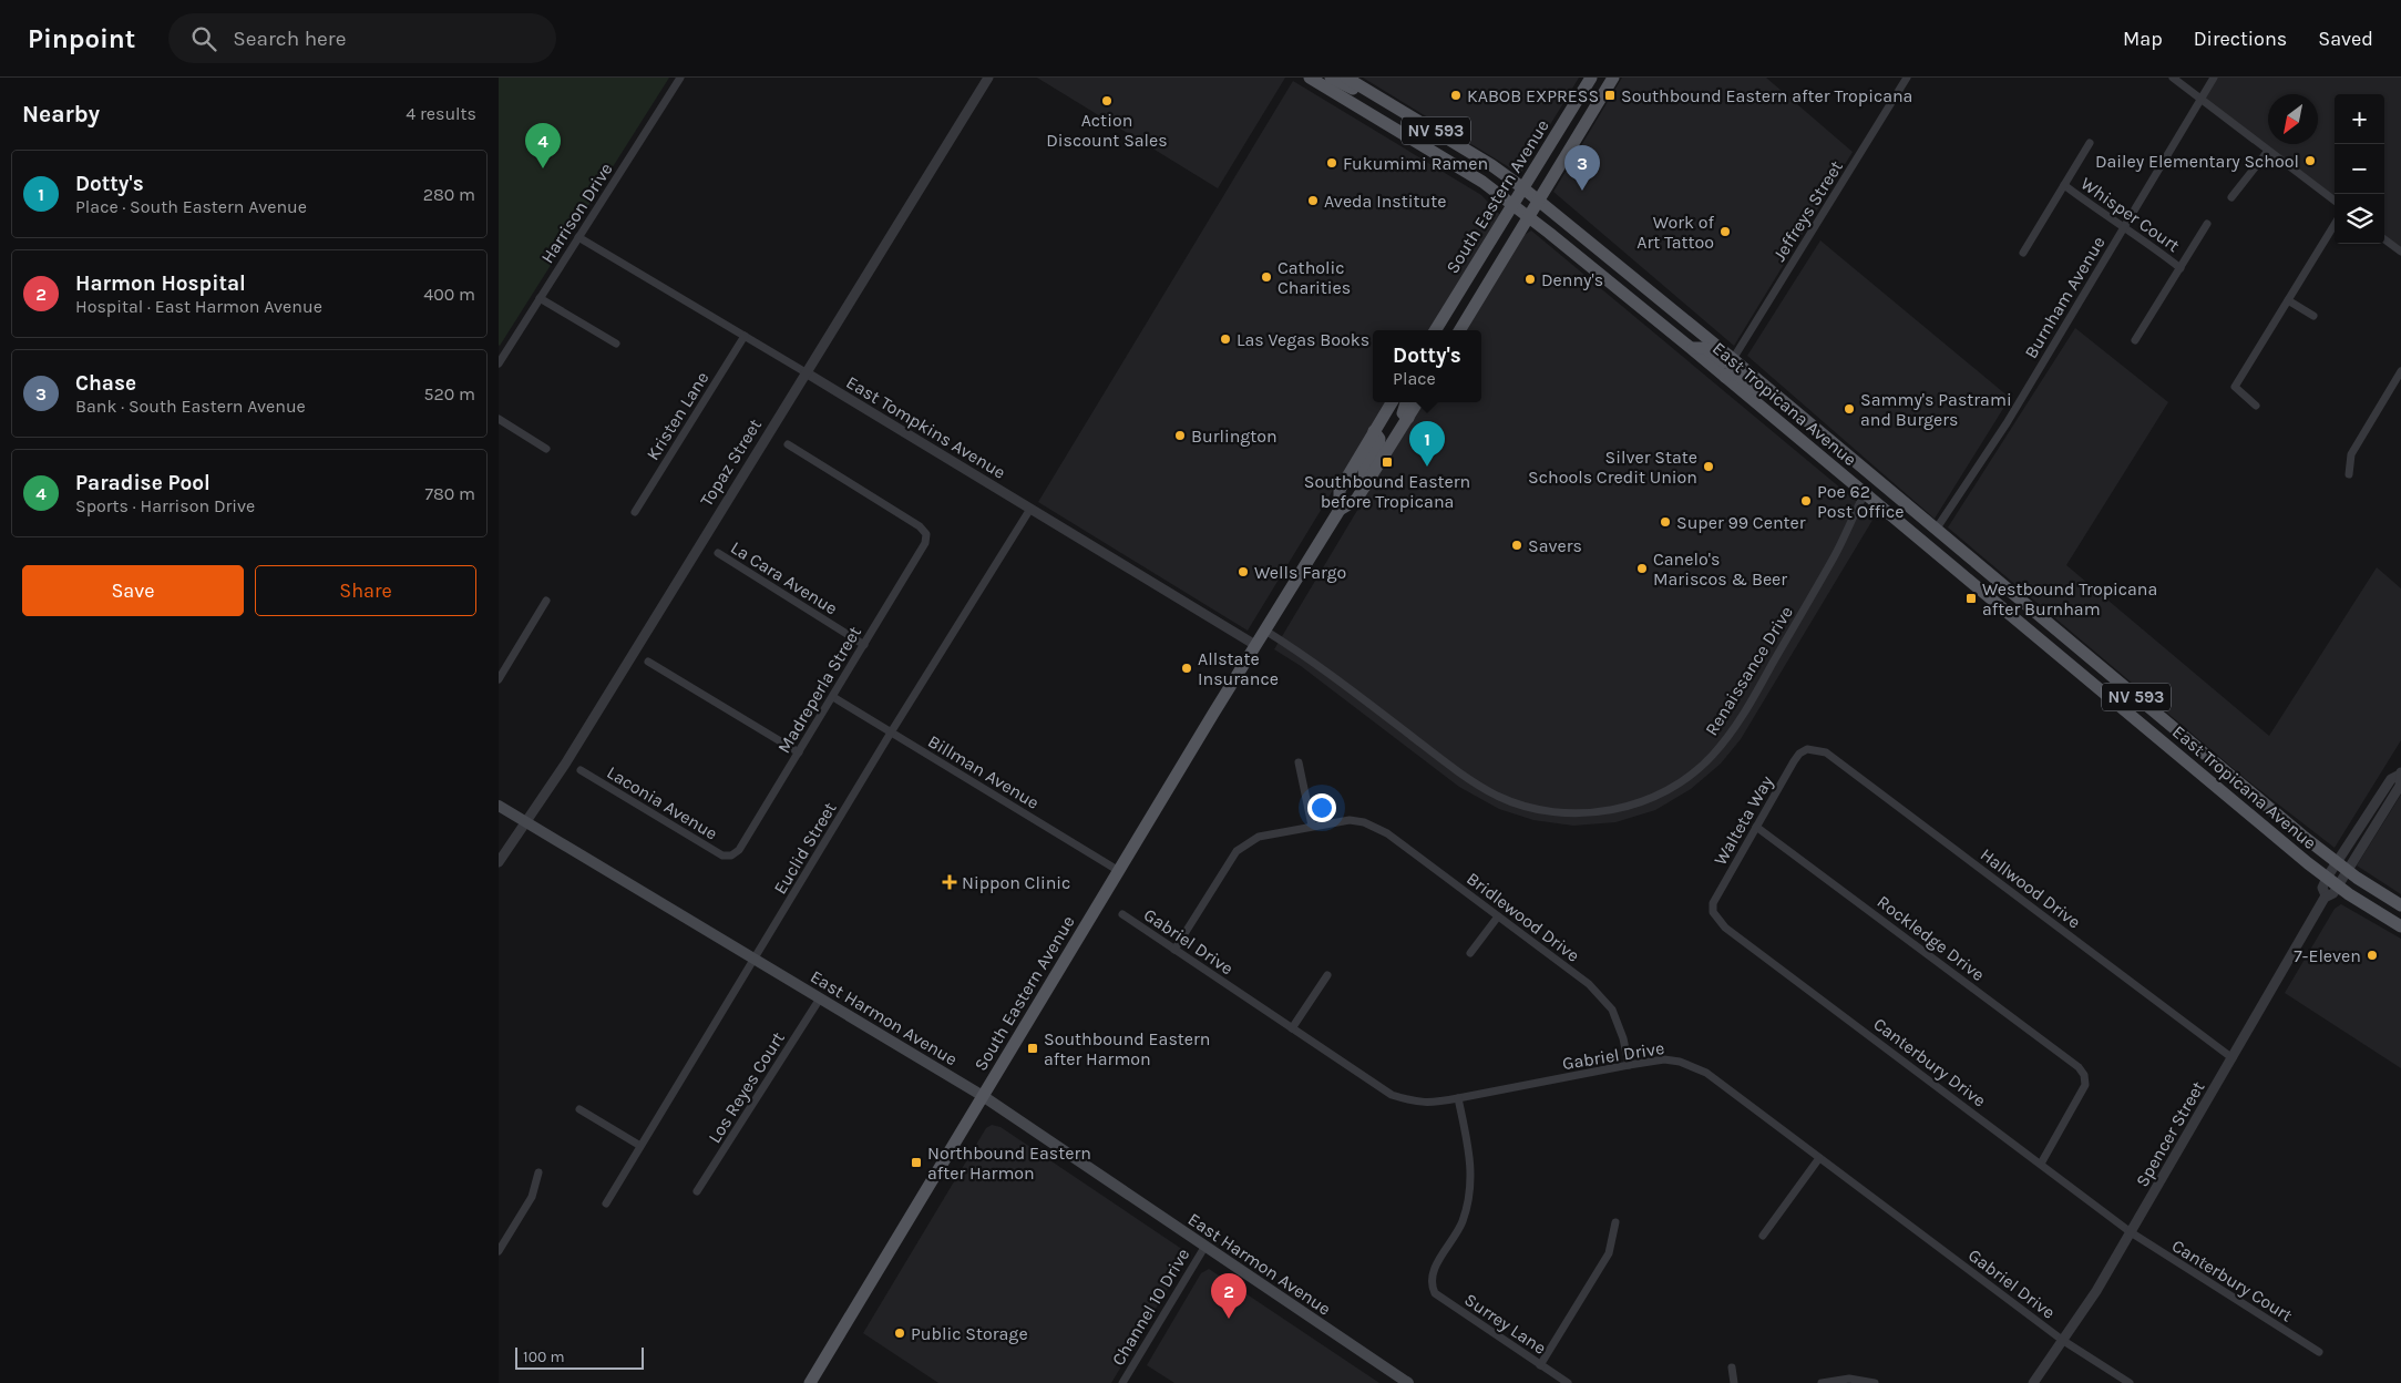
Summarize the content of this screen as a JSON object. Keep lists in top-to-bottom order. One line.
{"streets":{"main road":["NV 593","South Eastern Avenue","East Tropicana Avenue","East Harmon Avenue"],"street":["Jeffreys Street","Harrison Drive","Whisper Court","Burnham Avenue","Kristen Lane","East Tompkins Avenue","Topaz Street","La Cara Avenue","Renaissance Drive","Madreperla Street","Billman Avenue","Laconia Avenue","Walteta Way","Euclid Street","Hallwood Drive","Bridlewood Drive","Rockledge Drive","Gabriel Drive","Canterbury Drive","Los Reyes Court","Spencer Street","Canterbury Court","Channel 10 Drive","Surrey Lane"]},"crossings":[["South Eastern Avenue","East Tropicana Avenue"],["South Eastern Avenue","East Tompkins Avenue"],["South Eastern Avenue","Renaissance Drive"],["South Eastern Avenue","Billman Avenue"],["South Eastern Avenue","East Harmon Avenue"],["Jeffreys Street","East Tropicana Avenue"],["Harrison Drive","East Tompkins Avenue"],["Whisper Court","Burnham Avenue"],["Burnham Avenue","East Tropicana Avenue"],["East Tropicana Avenue","Renaissance Drive"],["East Tropicana Avenue","Spencer Street"],["Kristen Lane","East Tompkins Avenue"],["East Tompkins Avenue","Topaz Street"],["East Tompkins Avenue","Euclid Street"],["Topaz Street","East Harmon Avenue"],["La Cara Avenue","Madreperla Street"],["Madreperla Street","Billman Avenue"],["Madreperla Street","Laconia Avenue"],["Billman Avenue","Euclid Street"],["Walteta Way","Hallwood Drive"],["Walteta Way","Rockledge Drive"],["Walteta Way","Canterbury Drive"],["Euclid Street","East Harmon Avenue"],["Hallwood Drive","Spencer Street"],["Bridlewood Drive","Gabriel Drive"],["Rockledge Drive","Canterbury Drive"],["Gabriel Drive","Spencer Street"],["Gabriel Drive","Surrey Lane"],["East Harmon Avenue","Los Reyes Court"],["East Harmon Avenue","Channel 10 Drive"],["Canterbury Drive","Spencer Street"],["Canterbury Drive","Canterbury Court"],["Spencer Street","Canterbury Court"]],"places":{"other":["KABOB EXPRESS","Action Discount Sales","Dailey Elementary School","Fukumimi Ramen","Aveda Institute","Work of Art Tattoo","Catholic Charities","Denny's","Las Vegas Books","Sammy's Pastrami and Burgers","Burlington","Silver State Schools Credit Union","Poe 62 Post Office","Super 99 Center","Savers","Canelo's Mariscos & Beer","Wells Fargo","Allstate Insurance","7-Eleven","Public Storage"],"transit":["Southbound Eastern after Tropicana","Southbound Eastern before Tropicana","Westbound Tropicana after Burnham","Southbound Eastern after Harmon","Northbound Eastern after Harmon"],"health":["Nippon Clinic"]},"scale_bar":"100 m","north":"bottom left","page":{"header":"Pinpoint","search":"Search here","nav":["Map","Directions","Saved"],"heading":["Nearby","4 results"],"map_buttons":["+","−"],"pins":["4","3","1","2"],"list":[{"mark":"1","name":"Dotty's","note":"Place · South Eastern Avenue","value":"280 m"},{"mark":"2","name":"Harmon Hospital","note":"Hospital · East Harmon Avenue","value":"400 m"},{"mark":"3","name":"Chase","note":"Bank · South Eastern Avenue","value":"520 m"},{"mark":"4","name":"Paradise Pool","note":"Sports · Harrison Drive","value":"780 m"}],"popup":["Dotty's","Place"],"buttons":["Save","Share"],"scale":"100 m"}}
